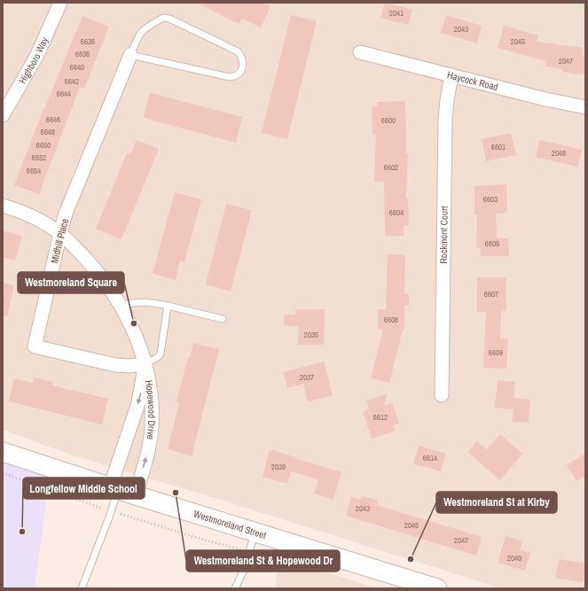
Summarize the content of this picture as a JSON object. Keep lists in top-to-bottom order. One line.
{"streets":{"main road":["Westmoreland Street"],"street":["Highboro Way","Haycock Road","Rockmont Court","Midhill Place","Hopewood Drive"]},"crossings":[["Haycock Road","Rockmont Court"],["Midhill Place","Hopewood Drive"],["Hopewood Drive","Westmoreland Street"]],"places":["Westmoreland Square","Westmoreland St & Hopewood Dr","Longfellow Middle School","Westmoreland St at Kirby"],"house_numbers":["2041","2043","6636","2045","6638","2047","6640","6642","6644","6646","6600","6648","6650","6601","2048","6652","6602","6654","6603","6604","6605","6607","6608","2035","6609","2037","6612","6614","2039","2043","2045","2047","2049"]}
